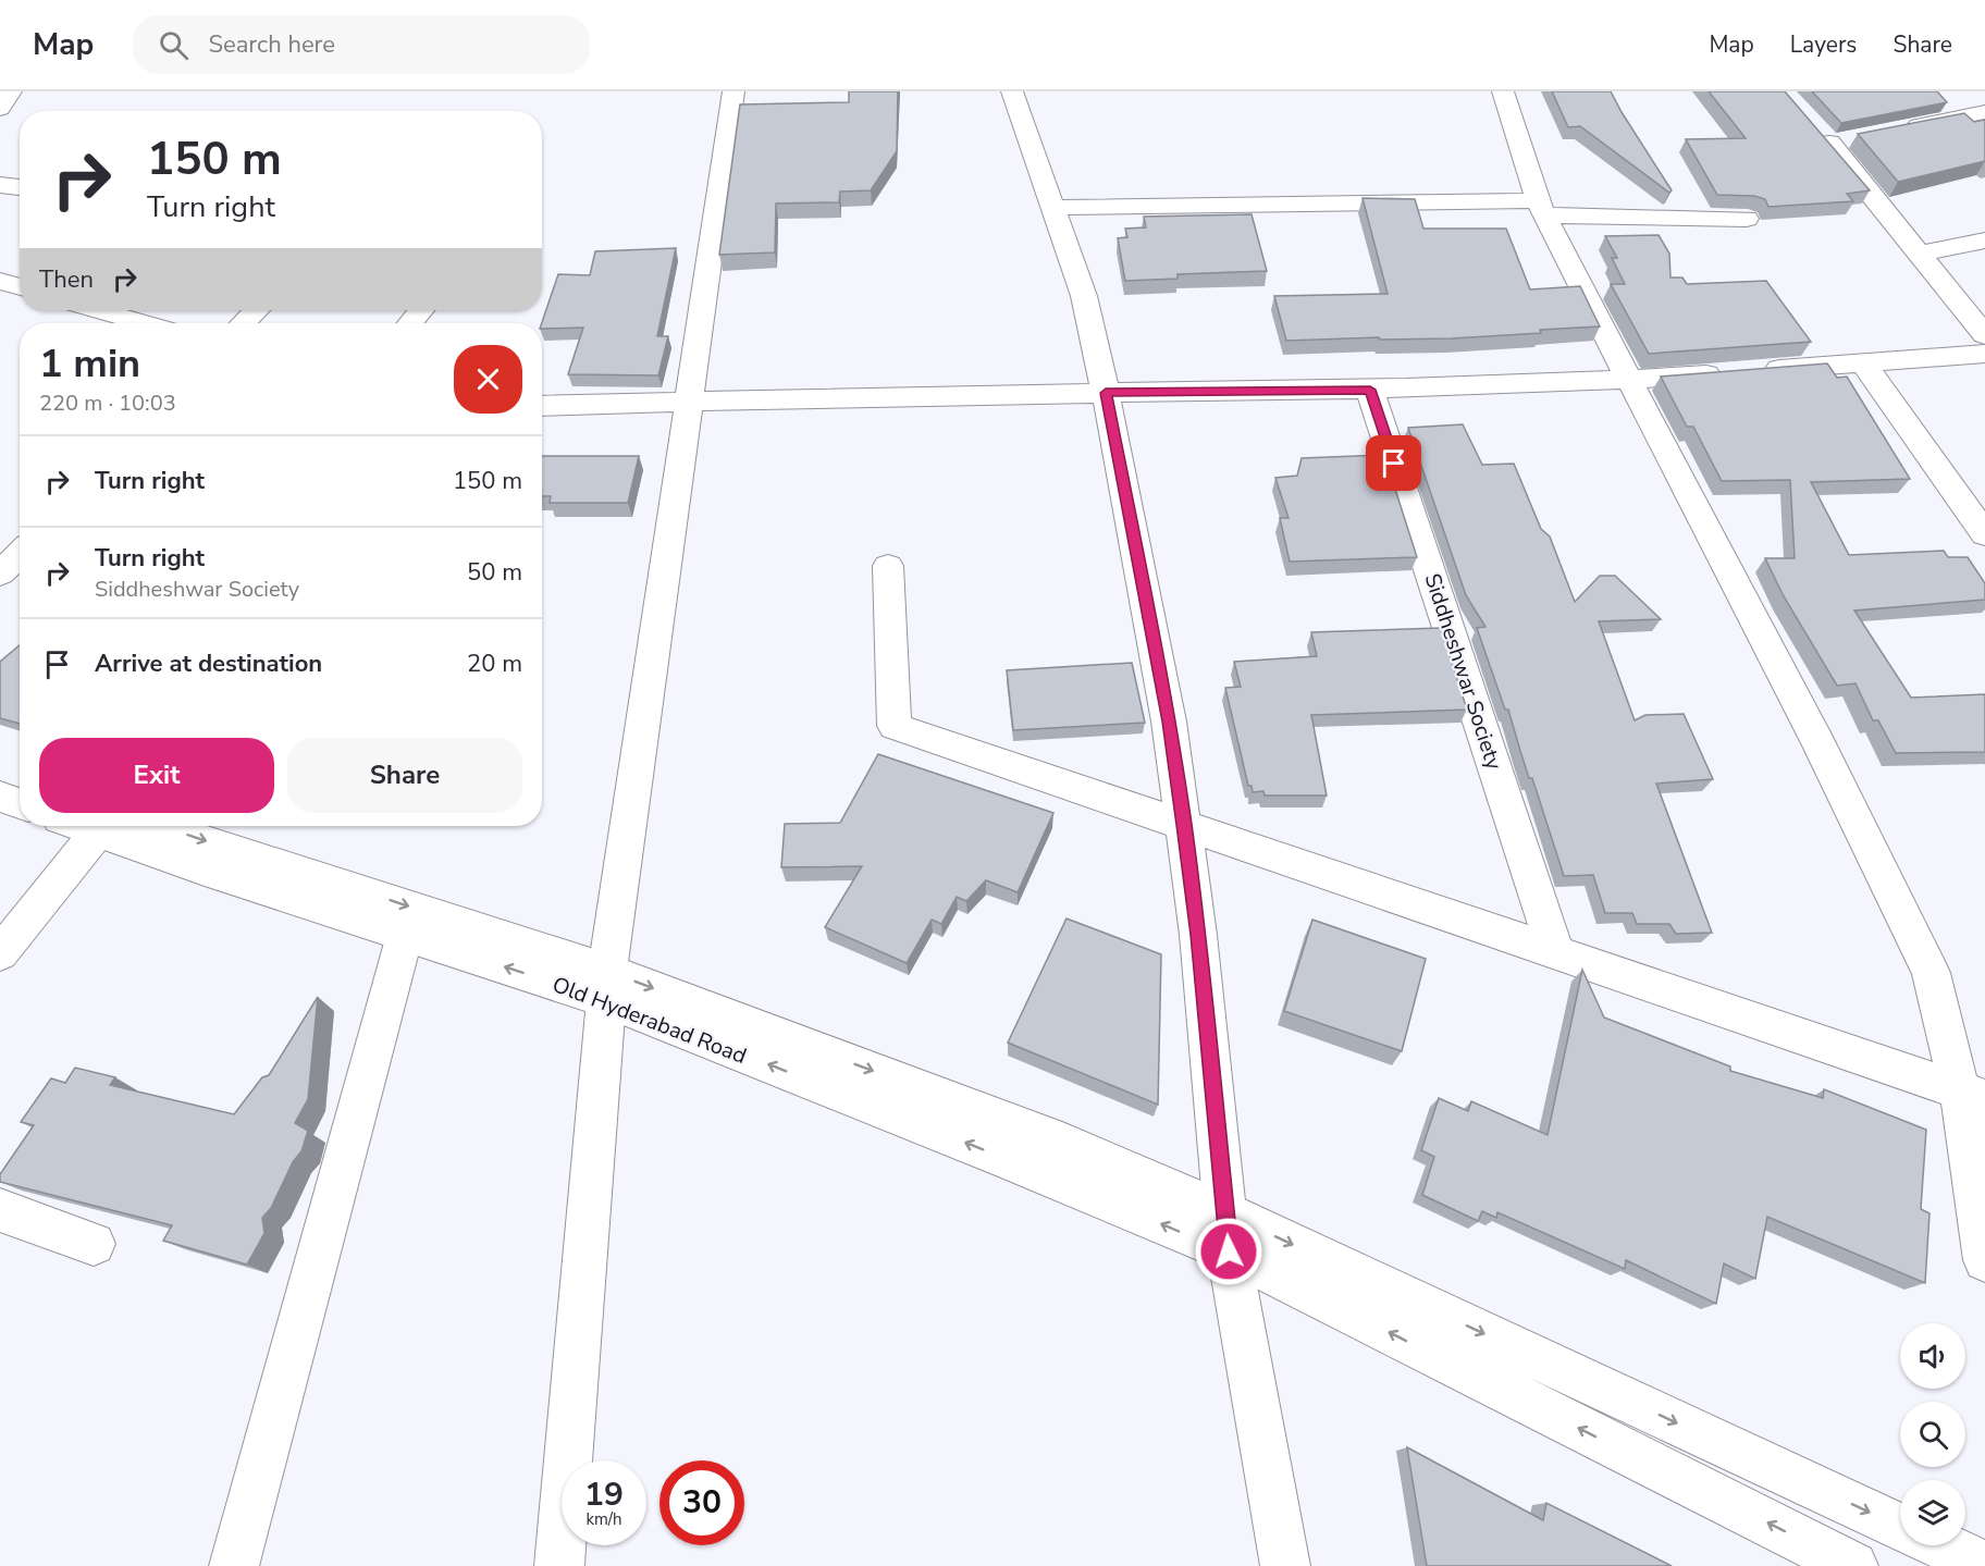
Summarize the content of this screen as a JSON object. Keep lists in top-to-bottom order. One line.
{"streets":{"street":["Siddheshwar Society","Old Hyderabad Road"]},"page":{"header":"Map","search":"Search here","nav":["Map","Layers","Share"],"turn":["150 m","Turn right"],"then":"Then","heading":["1 min","220 m · 10:03"],"list":[{"name":"Turn right","value":"150 m"},{"name":"Turn right","note":"Siddheshwar Society","value":"50 m"},{"name":"Arrive at destination","value":"20 m"}],"buttons":["Exit","Share"],"speed":"19 km/h","limit":"30"}}
